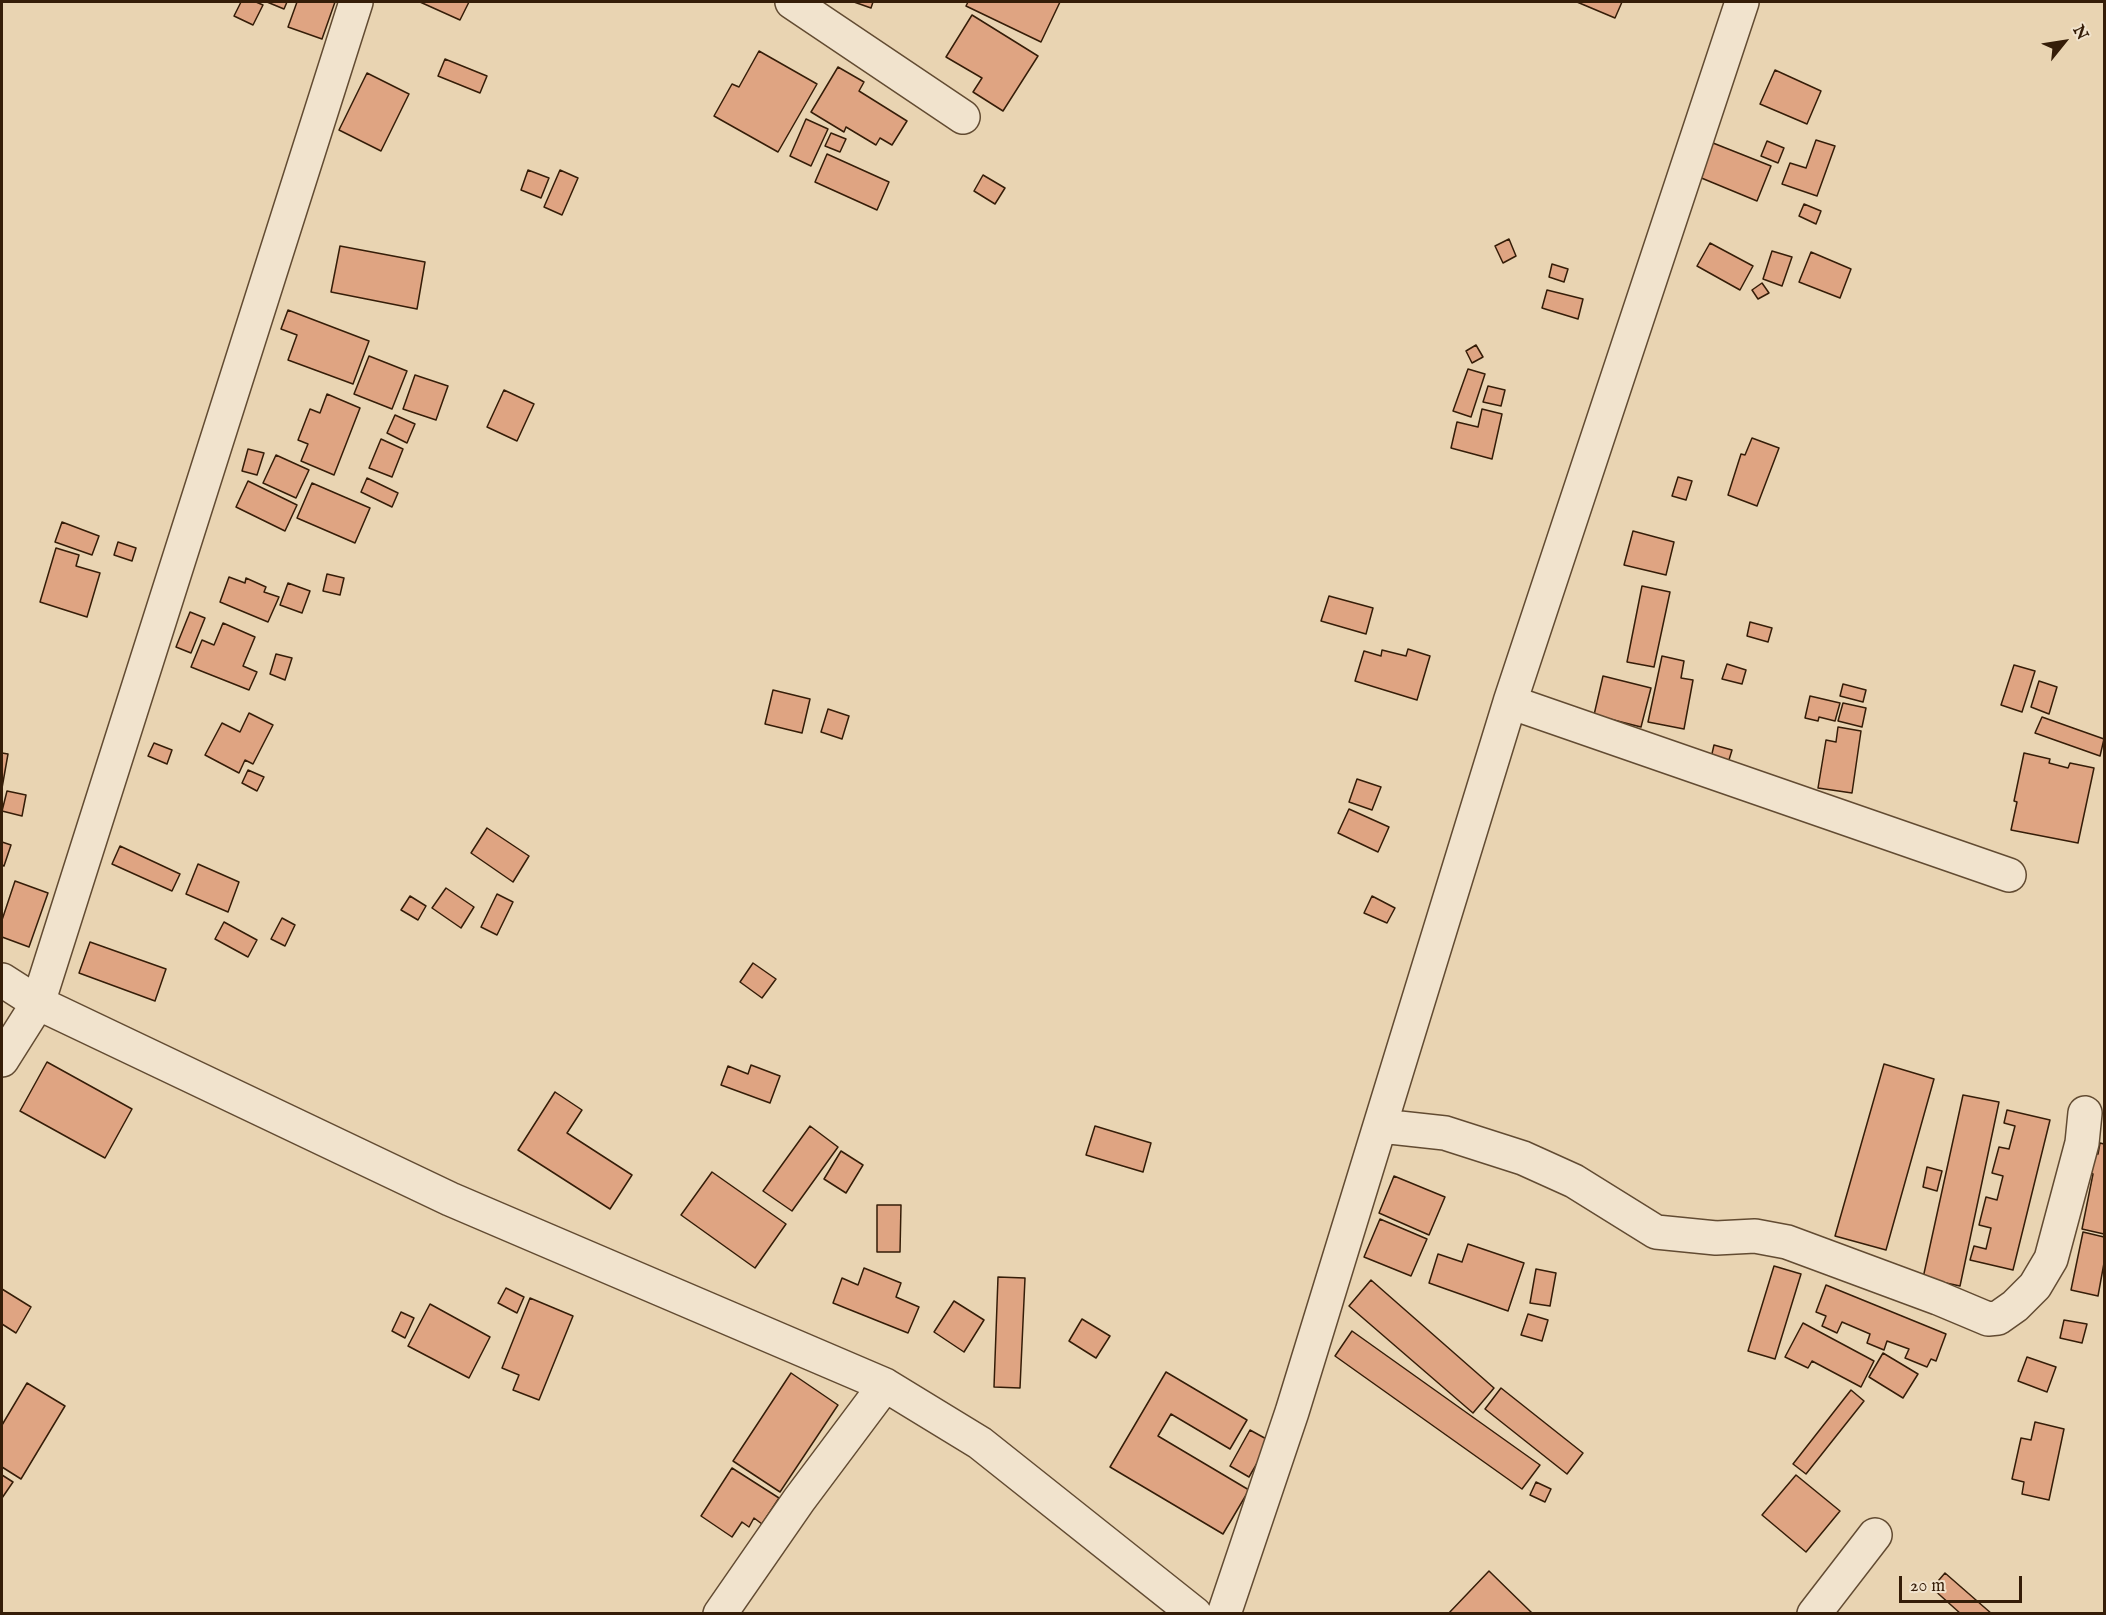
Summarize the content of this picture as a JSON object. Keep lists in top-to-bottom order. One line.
{"scale_bar":"20 m","north":"top right"}
